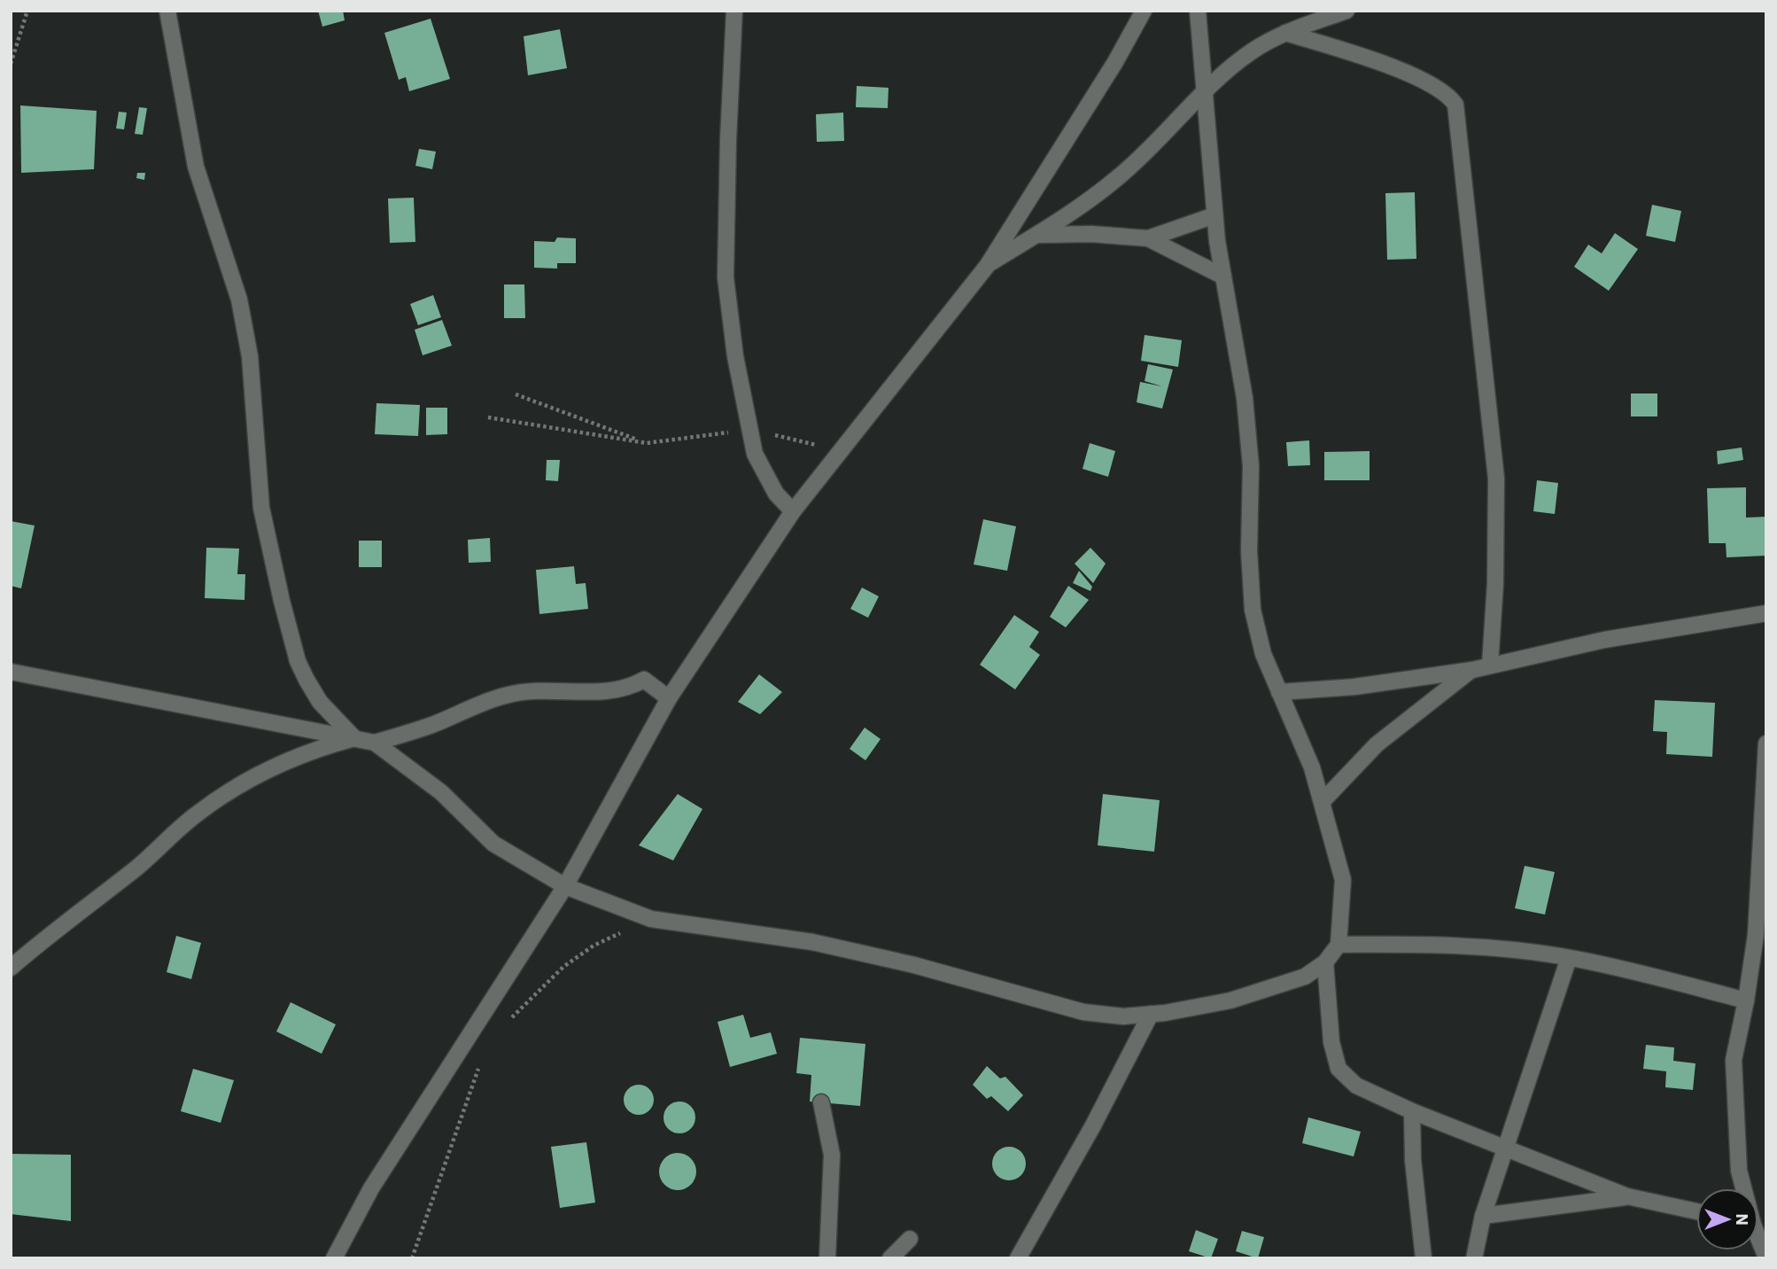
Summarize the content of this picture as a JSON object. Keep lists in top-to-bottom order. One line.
{"north":"right"}
